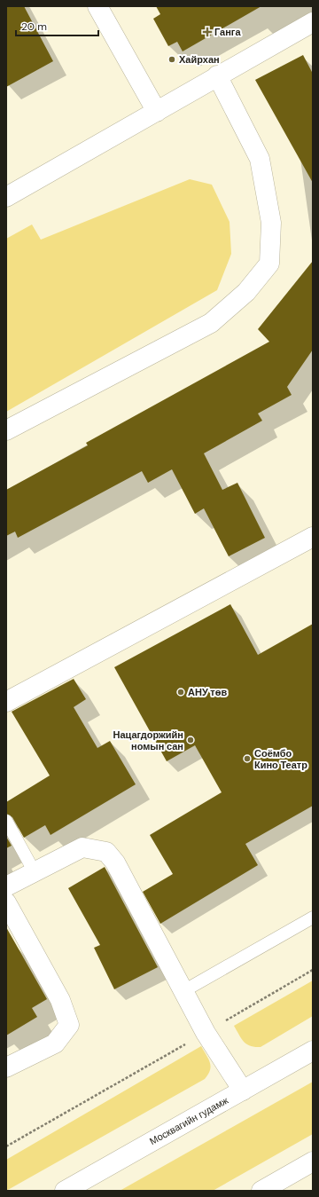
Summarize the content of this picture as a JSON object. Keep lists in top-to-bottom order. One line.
{"streets":{"main road":["Москвагийн гудамж"]},"places":{"health":["Ганга"],"other":["Хайрхан","АНУ төв","Нацагдоржийн номын сан","Соёмбо Кино Театр"]},"scale_bar":"20 m"}
